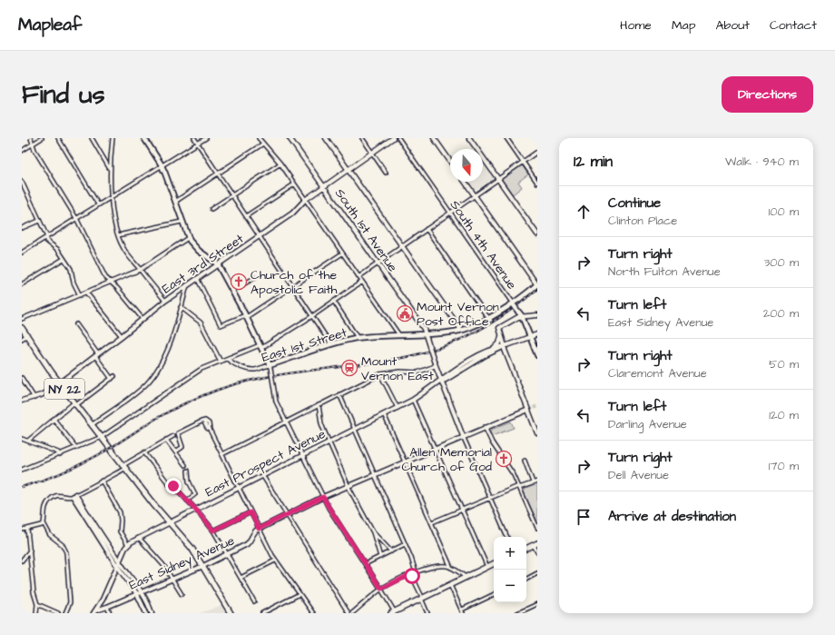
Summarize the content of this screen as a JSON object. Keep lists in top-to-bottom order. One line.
{"streets":{"main road":["East 1st Street","NY 22"],"street":["South 1st Avenue","South 4th Avenue","East 3rd Street","East Prospect Avenue","East Sidney Avenue"]},"crossings":[["South 1st Avenue","East 3rd Street"],["South 1st Avenue","East 1st Street"],["South 1st Avenue","East Prospect Avenue"],["South 1st Avenue","East Sidney Avenue"],["South 4th Avenue","East 1st Street"],["East 3rd Street","NY 22"],["NY 22","East Prospect Avenue"],["NY 22","East Sidney Avenue"],["East Prospect Avenue","East Sidney Avenue"]],"places":{"church":["Church of the Apostolic Faith","Allen Memorial Church of God"],"public building":["Mount Vernon Post Office"],"station":["Mount Vernon East"]},"north":"bottom","page":{"header":"Mapleaf","nav":["Home","Map","About","Contact"],"buttons":"Directions","title":"Find us","heading":["12 min","Walk · 940 m"],"list":[["Continue","Clinton Place","100 m"],["Turn right","North Fulton Avenue","300 m"],["Turn left","East Sidney Avenue","200 m"],["Turn right","Claremont Avenue","50 m"],["Turn left","Darling Avenue","120 m"],["Turn right","Dell Avenue","170 m"],"Arrive at destination"],"map_buttons":["+","−"]}}
